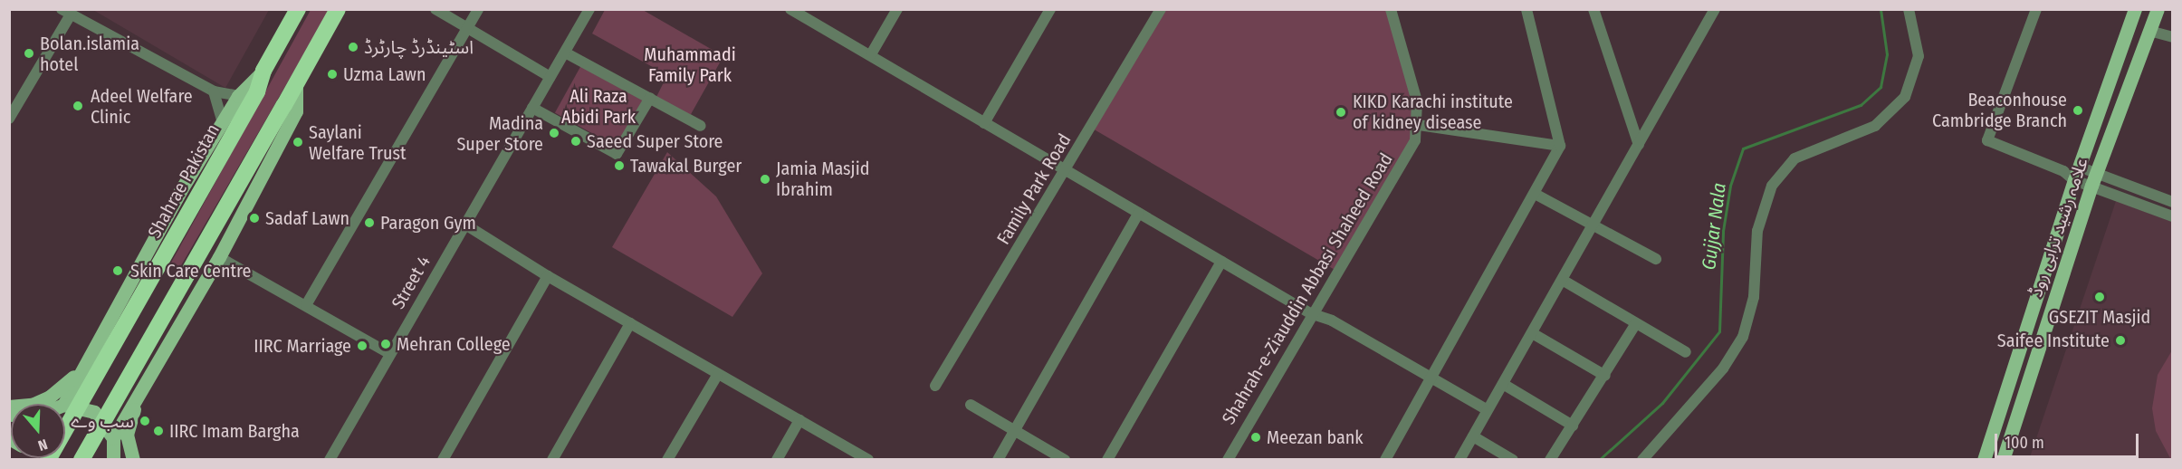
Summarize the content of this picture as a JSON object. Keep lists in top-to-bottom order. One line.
{"streets":{"highway":["Shahrae Pakistan"],"main road":["علامہ رشید ترابی روڈ"],"street":["Family Park Road","Street 4","Shahrah-e-Ziauddin Abbasi Shaheed Road"]},"water":["Gujjar Nala"],"parks":["Muhammadi Family Park","Ali Raza Abidi Park"],"places":["اسٹینڈرڈ چارٹرڈ","Bolan.islamia hotel","Uzma Lawn","Adeel Welfare Clinic","Beaconhouse Cambridge Branch","KIKD Karachi institute of kidney disease","Madina Super Store","Saeed Super Store","Saylani Welfare Trust","Tawakal Burger","Jamia Masjid Ibrahim","Sadaf Lawn","Paragon Gym","Skin Care Centre","GSEZIT Masjid","Saifee Institute","Mehran College","IIRC Marriage","سب وے","IIRC Imam Bargha","Meezan bank"],"scale_bar":"100 m","north":"bottom"}
